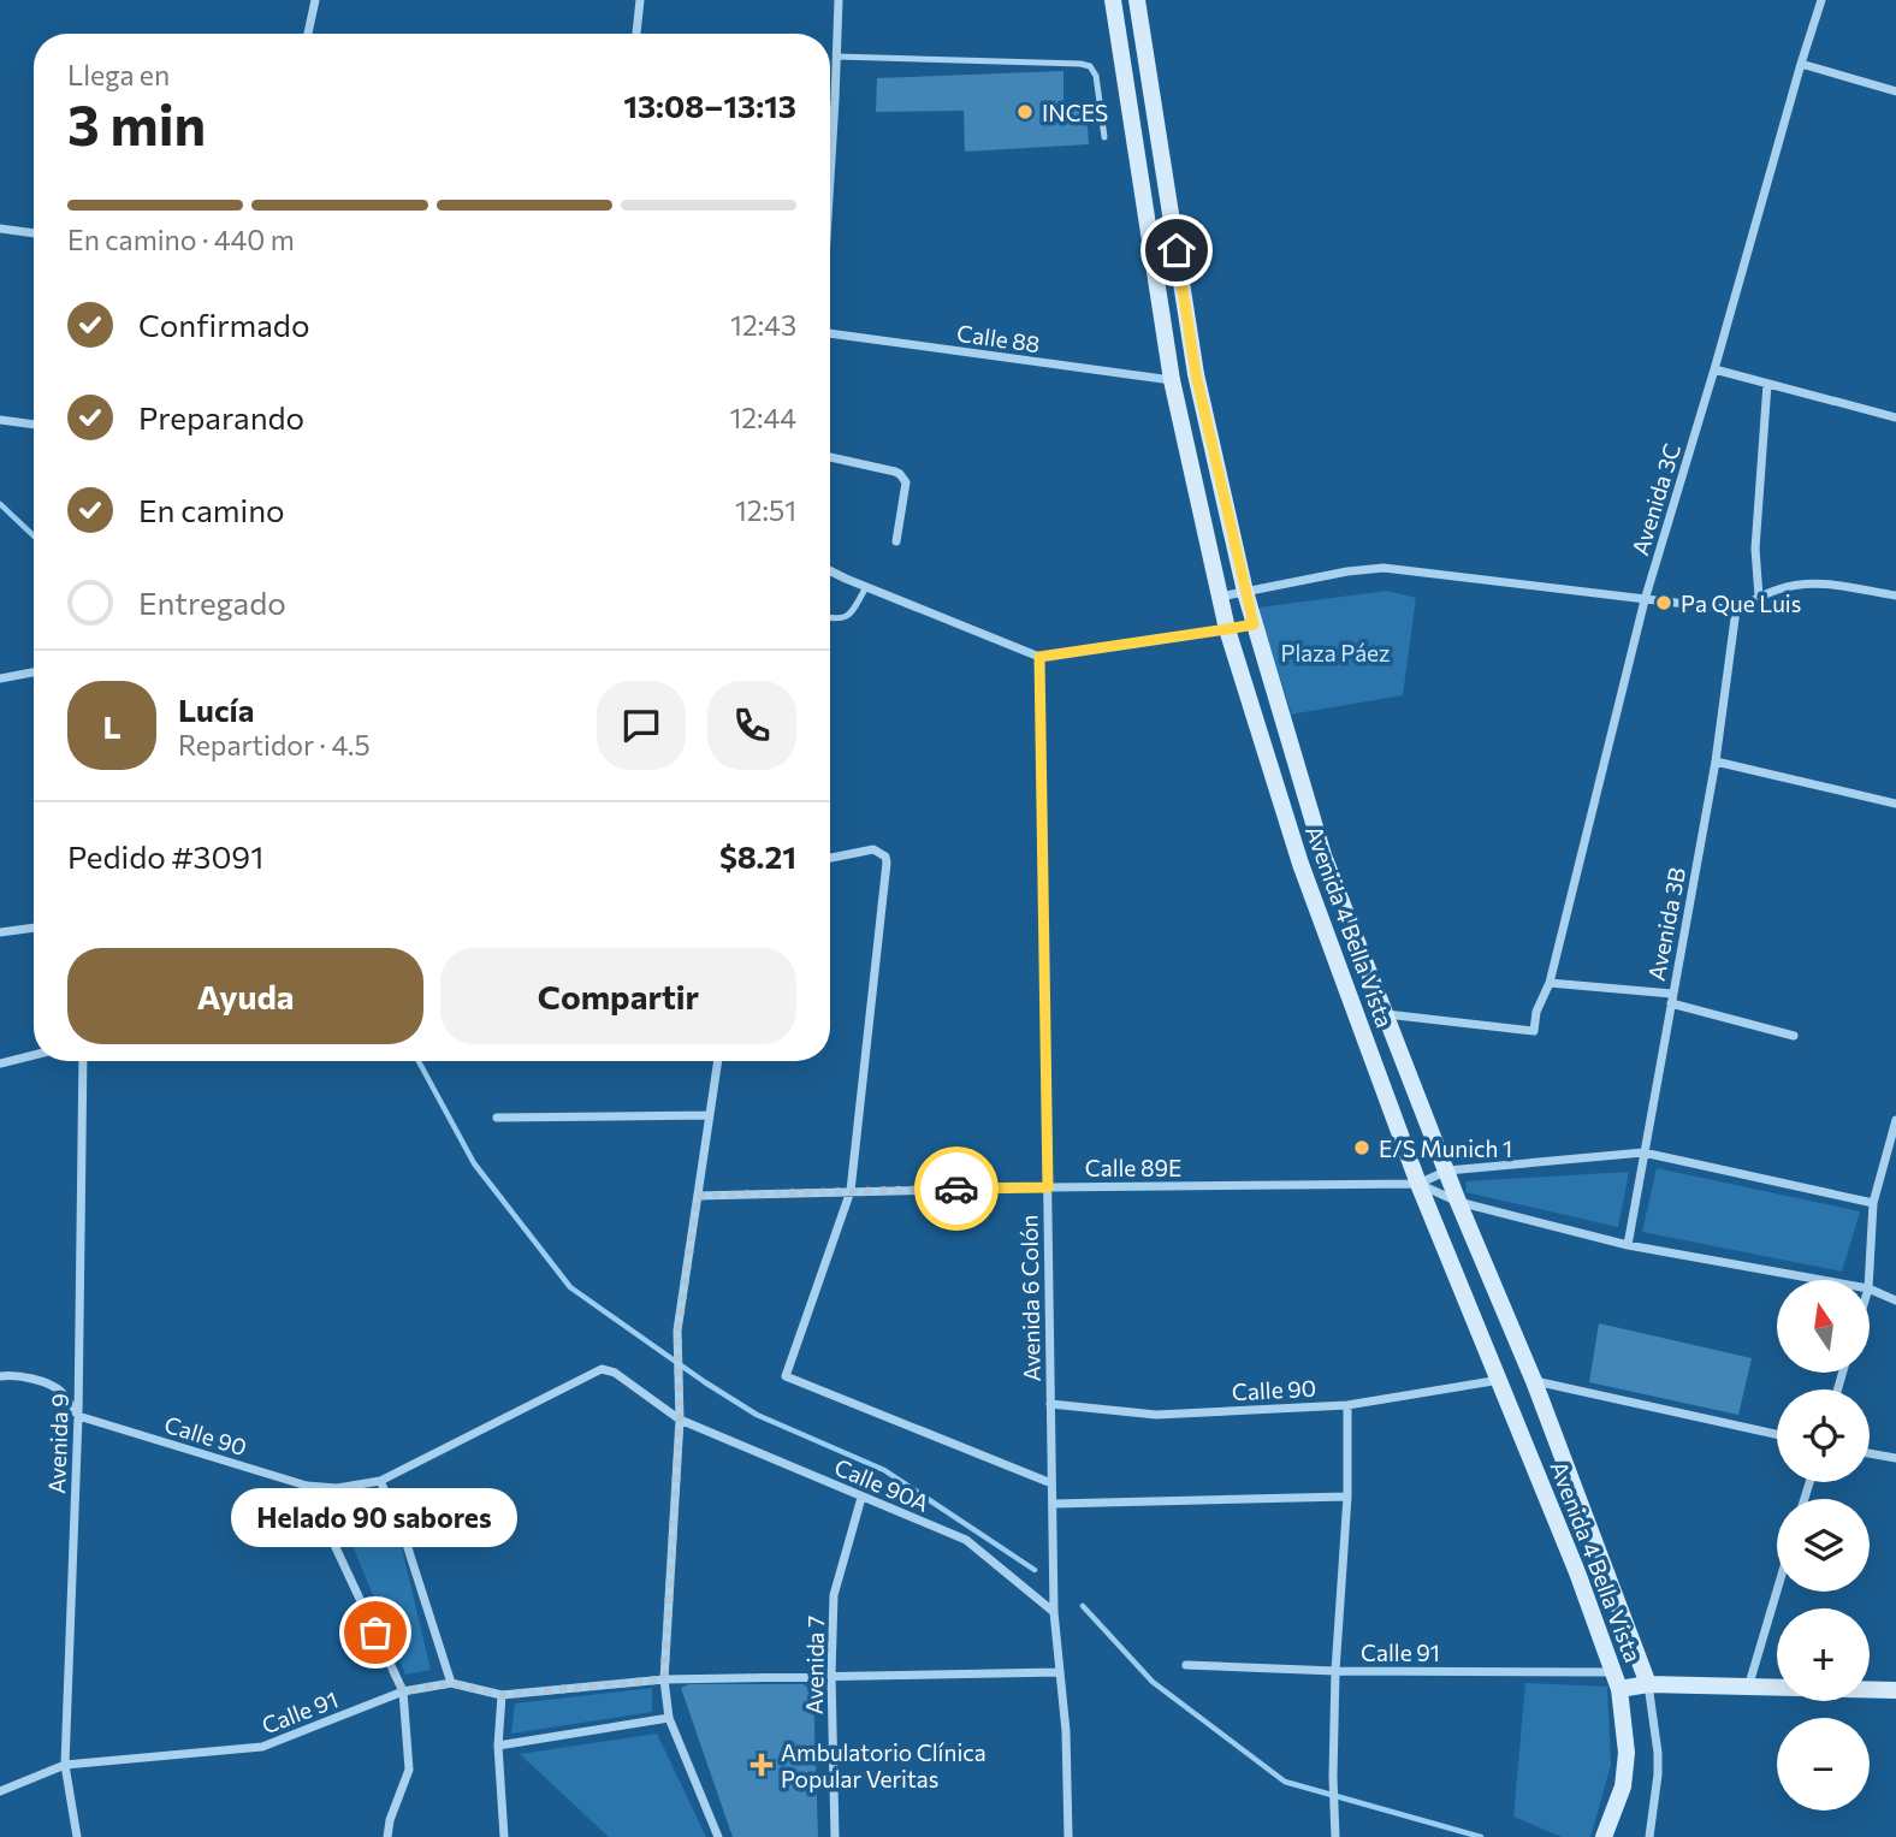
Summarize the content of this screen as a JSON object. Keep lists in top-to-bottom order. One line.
{"streets":{"street":["Calle 88","Avenida 3C","Avenida 3B","Avenida 4 Bella Vista","Calle 89E","Avenida 6 Colón","Calle 90","Avenida 9","Calle 90A","Calle 91","Avenida 7"]},"crossings":[["Calle 88","Avenida 4 Bella Vista"],["Avenida 3C","Avenida 4 Bella Vista"],["Avenida 4 Bella Vista","Calle 89E"],["Avenida 4 Bella Vista","Calle 90"],["Avenida 4 Bella Vista","Calle 91"],["Calle 89E","Avenida 6 Colón"],["Avenida 6 Colón","Calle 90"],["Avenida 6 Colón","Calle 90A"],["Avenida 6 Colón","Calle 91"],["Calle 90","Avenida 9"],["Calle 90","Calle 90A"],["Avenida 9","Calle 91"],["Calle 90A","Avenida 7"],["Calle 91","Avenida 7"]],"parks":["Plaza Páez"],"places":{"other":["INCES","Pa Que Luis","E/S Munich 1","Helado 90 sabores"],"health":["Ambulatorio Clínica Popular Veritas"]},"north":"top","page":{"heading":["3 min","Llega en","13:08–13:13"],"panel":["Lucía","Repartidor · 4.5","Pedido #3091","$8.21"],"bar":"En camino · 440 m","list":[["Confirmado","12:43"],["Preparando","12:44"],["En camino","12:51"],"Entregado"],"round":"L","buttons":["Ayuda","Compartir"],"map_buttons":["+","−"],"bubble":"Helado 90 sabores"}}
